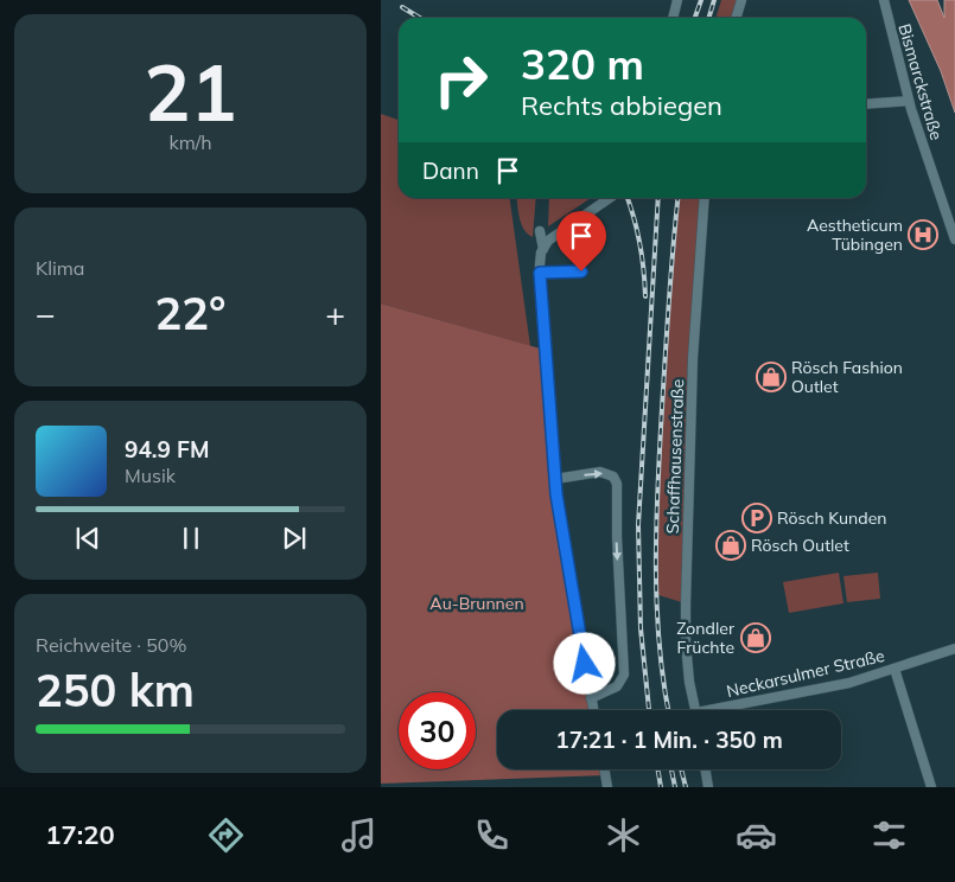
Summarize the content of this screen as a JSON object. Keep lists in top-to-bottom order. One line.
{"streets":{"street":["Bismarckstraße","Schaffhausenstraße","Neckarsulmer Straße"]},"parks":["Au-Brunnen"],"places":{"hospital":["Aestheticum Tübingen"],"shop":["Rösch Fashion Outlet","Rösch Outlet","Zondler Früchte"],"parking":["Rösch Kunden"]},"page":{"tile":[["21","km/h"],"Klima",["Reichweite · 50%","250 km"]],"turn":["320 m","Rechts abbiegen"],"then":"Dann","heat":["−","22°","+"],"song":["94.9 FM","Musik"],"limit":"30","trip":"17:21 · 1 Min. · 350 m","tabs":"17:20"}}
